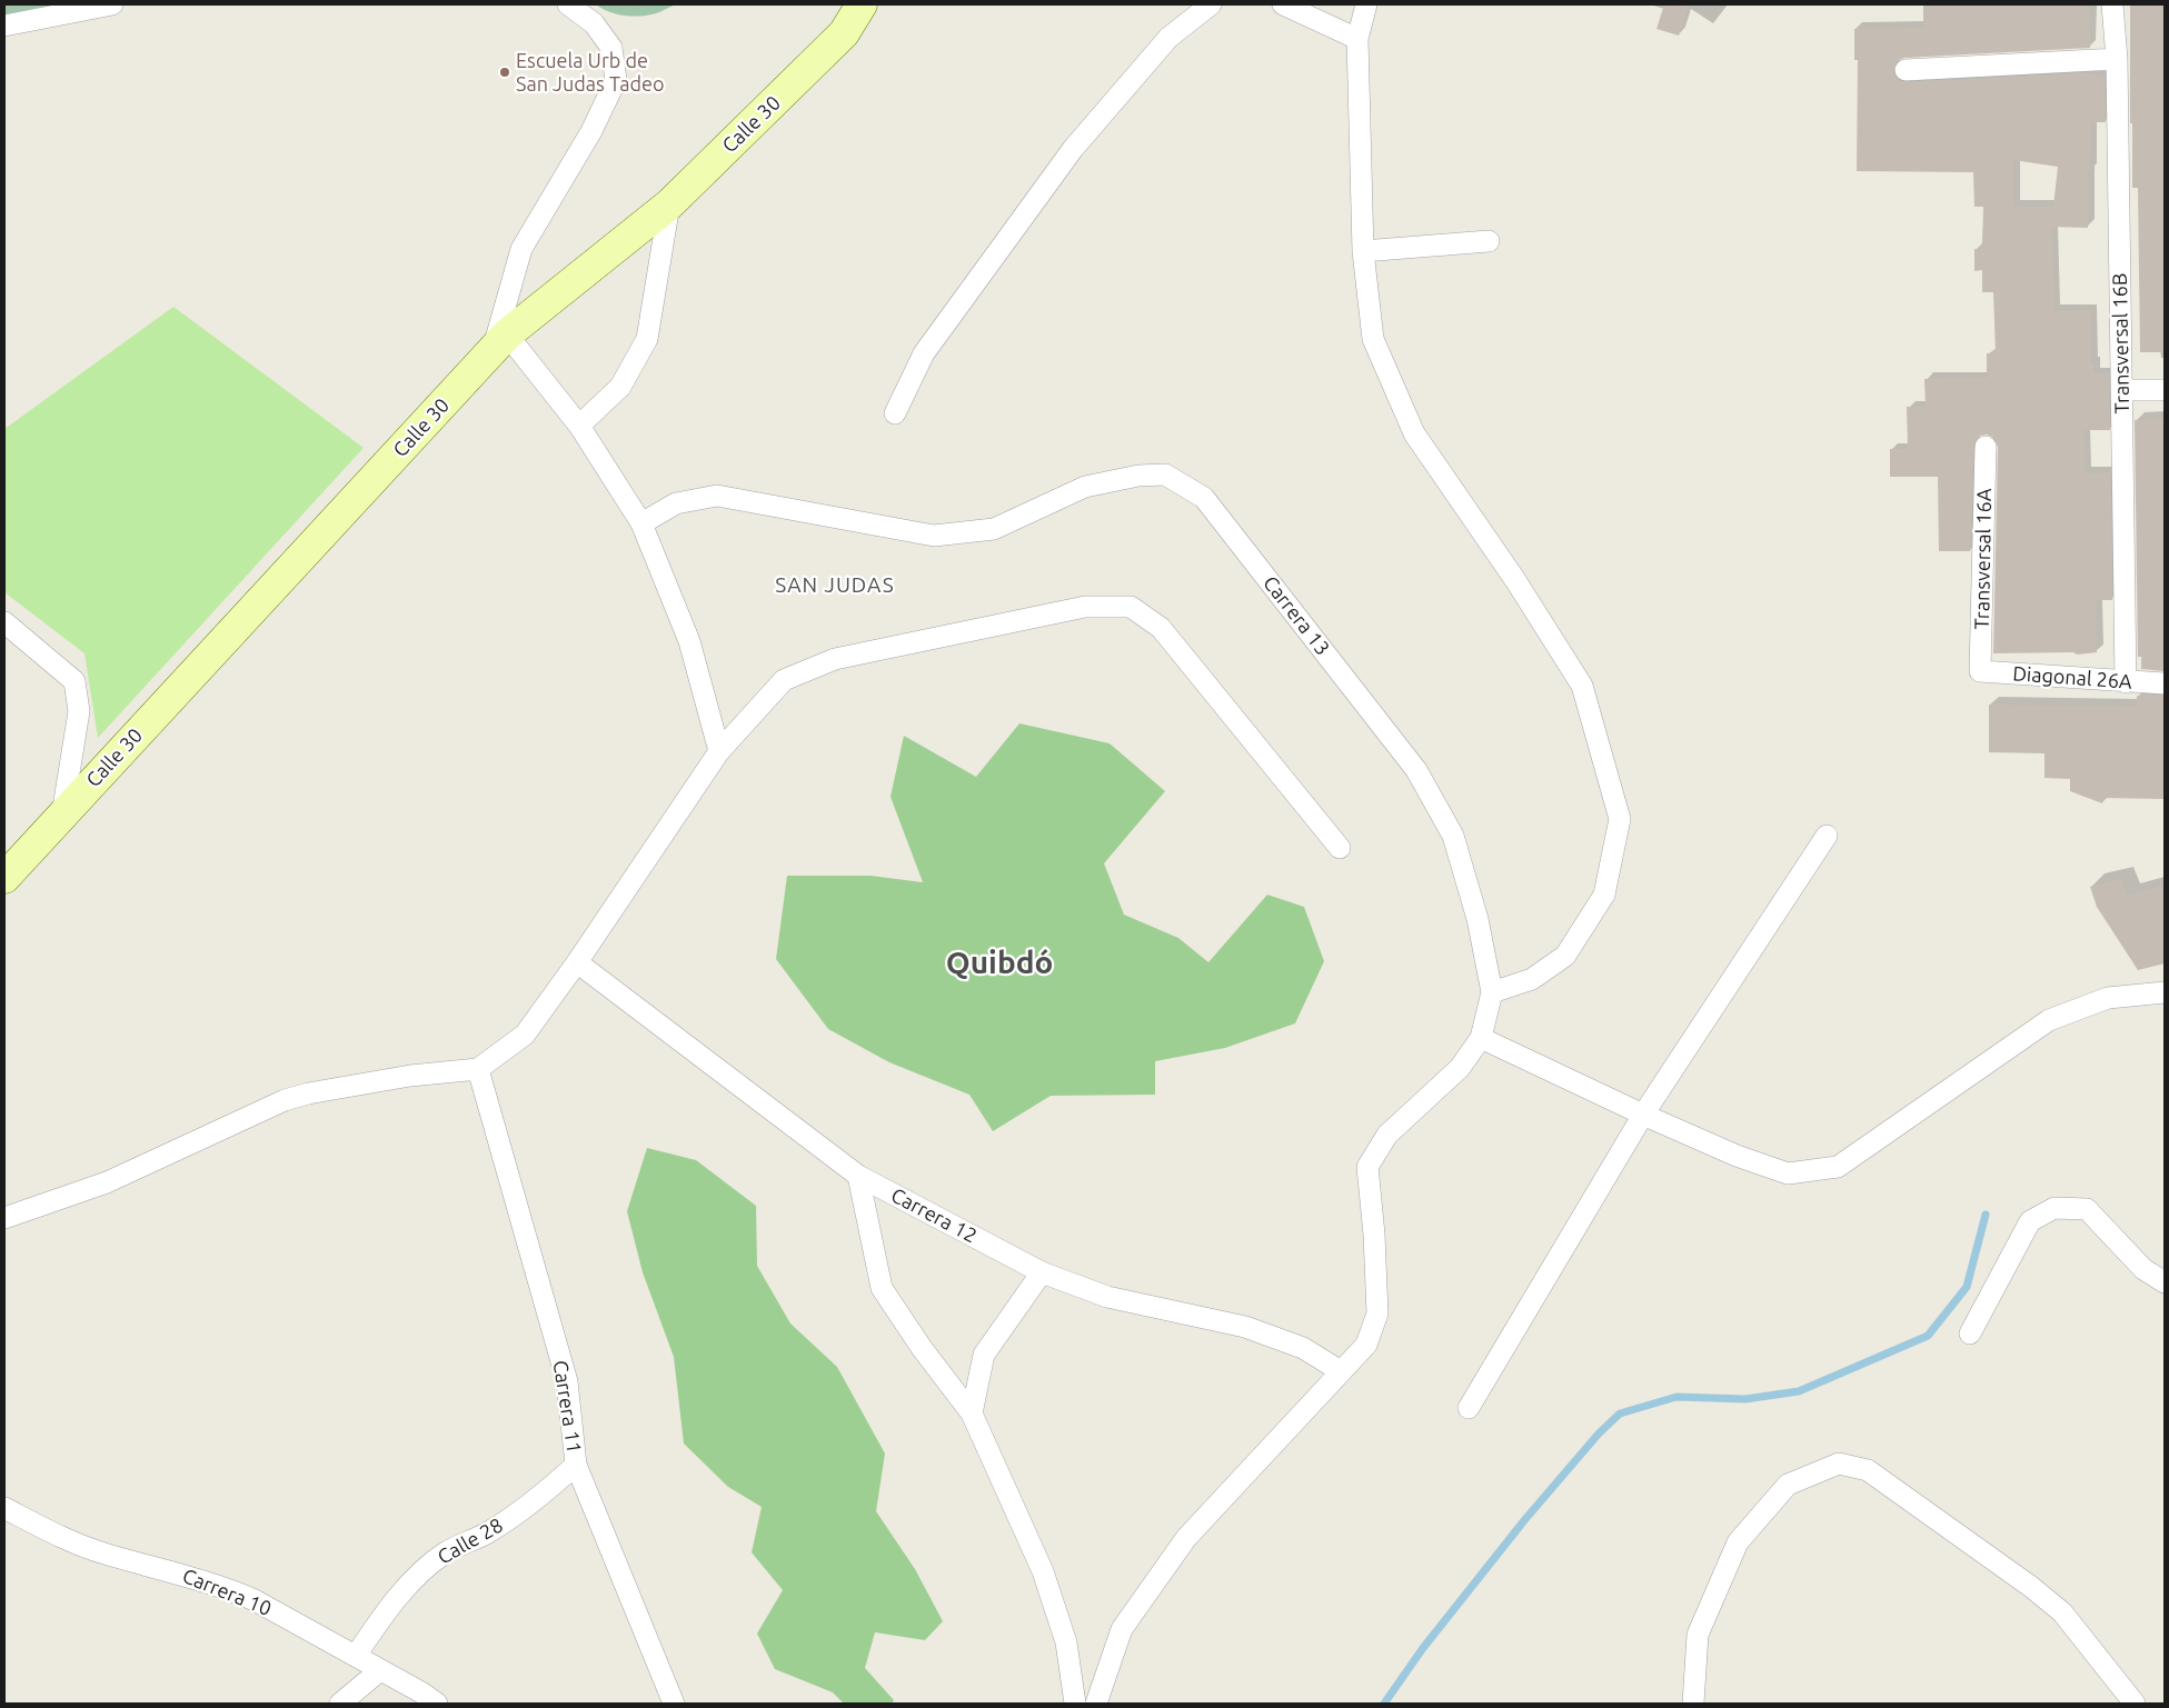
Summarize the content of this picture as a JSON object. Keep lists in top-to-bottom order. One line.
{"streets":{"main road":["Calle 30"],"street":["Transversal 16B","Transversal 16A","Carrera 13","Diagonal 26A","Carrera 12","Carrera 11","Calle 28","Carrera 10"]},"crossings":[["Transversal 16B","Diagonal 26A"],["Transversal 16A","Diagonal 26A"],["Carrera 11","Calle 28"],["Calle 28","Carrera 10"]],"districts":["SAN JUDAS","Quibdó"],"places":["Escuela Urb de San Judas Tadeo"]}
